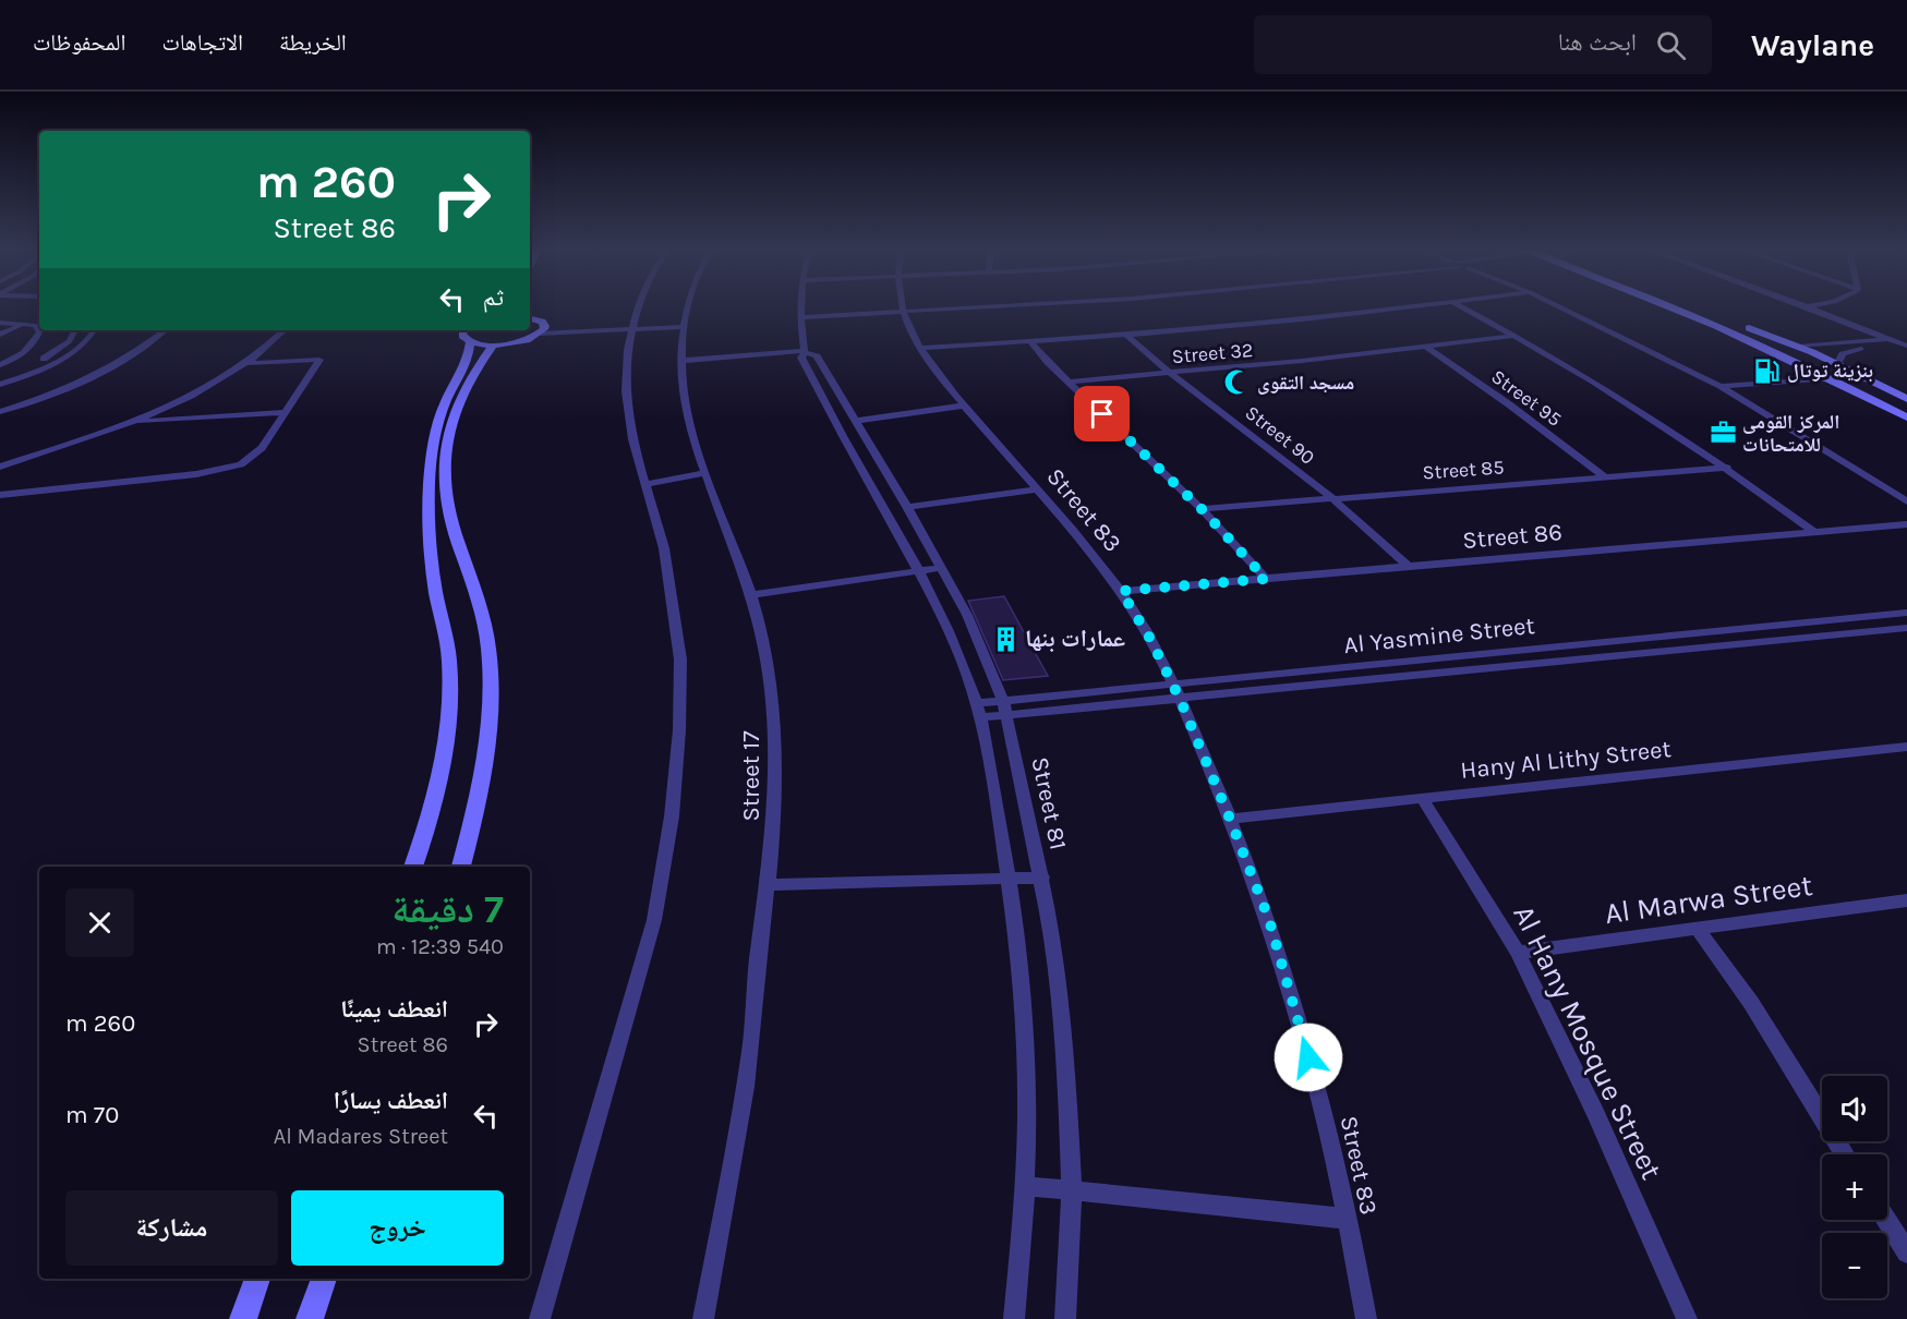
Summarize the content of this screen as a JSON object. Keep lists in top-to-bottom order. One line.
{"streets":{"street":["Street 32","Street 95","Street 90","Street 85","Street 83","Street 86","Al Yasmine Street","Hany Al Lithy Street","Street 17","Street 81","Al Marwa Street","Al Hany Mosque Street"]},"crossings":[["Street 32","Street 95"],["Street 32","Street 90"],["Street 95","Street 85"],["Street 90","Street 85"],["Street 90","Street 86"],["Street 83","Street 86"],["Street 83","Al Yasmine Street"],["Street 83","Hany Al Lithy Street"],["Al Yasmine Street","Street 81"],["Hany Al Lithy Street","Al Hany Mosque Street"],["Al Marwa Street","Al Hany Mosque Street"]],"places":{"fuel station":["بنزينة توتال"],"mosque":["مسجد التقوى"],"office":["المركز القومى للامتحانات"],"building":["عمارات بنها"]},"page":{"header":"Waylane","search":"ابحث هنا","nav":["الخريطة","الاتجاهات","المحفوظات"],"turn":["260 m","Street 86"],"then":"ثم","heading":["7 دقيقة","540 m · 12:39"],"list":[{"name":"انعطف يمينًا","note":"Street 86","value":"260 m"},{"name":"انعطف يسارًا","note":"Al Madares Street","value":"70 m"}],"map_buttons":["+","−"],"buttons":["خروج","مشاركة"]}}
